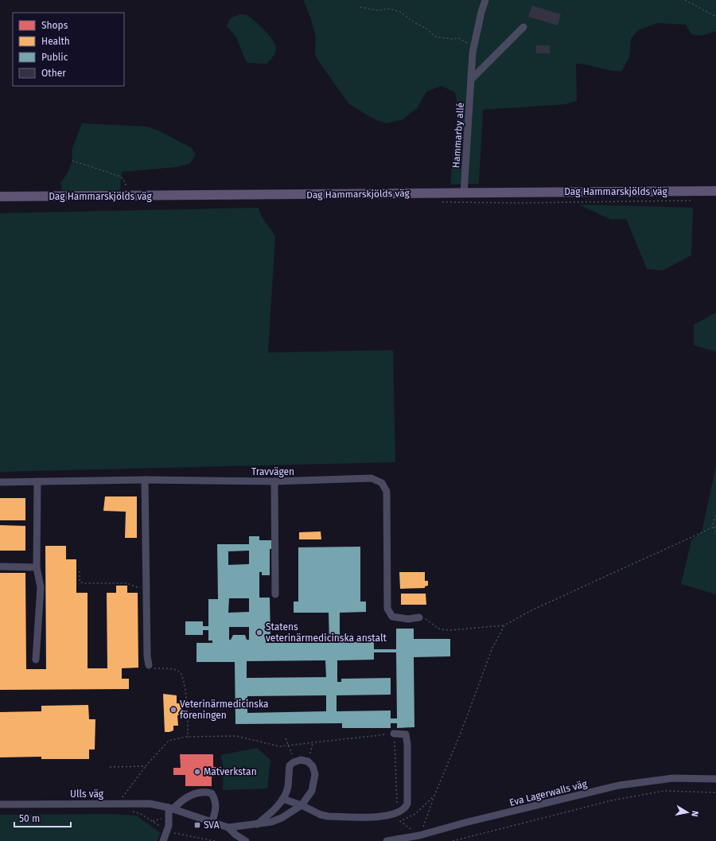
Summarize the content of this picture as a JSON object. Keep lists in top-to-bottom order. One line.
{"streets":{"main road":["Dag Hammarskjölds väg"],"street":["Hammarby allé","Travvägen","Eva Lagerwalls väg","Ulls väg"]},"crossings":[["Hammarby allé","Dag Hammarskjölds väg"]],"places":{"other":["Statens veterinärmedicinska anstalt","Veterinärmedicinska föreningen","Matverkstan"],"transit":["SVA"]},"legend":["Shops","Health","Public","Other"],"scale_bar":"50 m","north":"right"}
